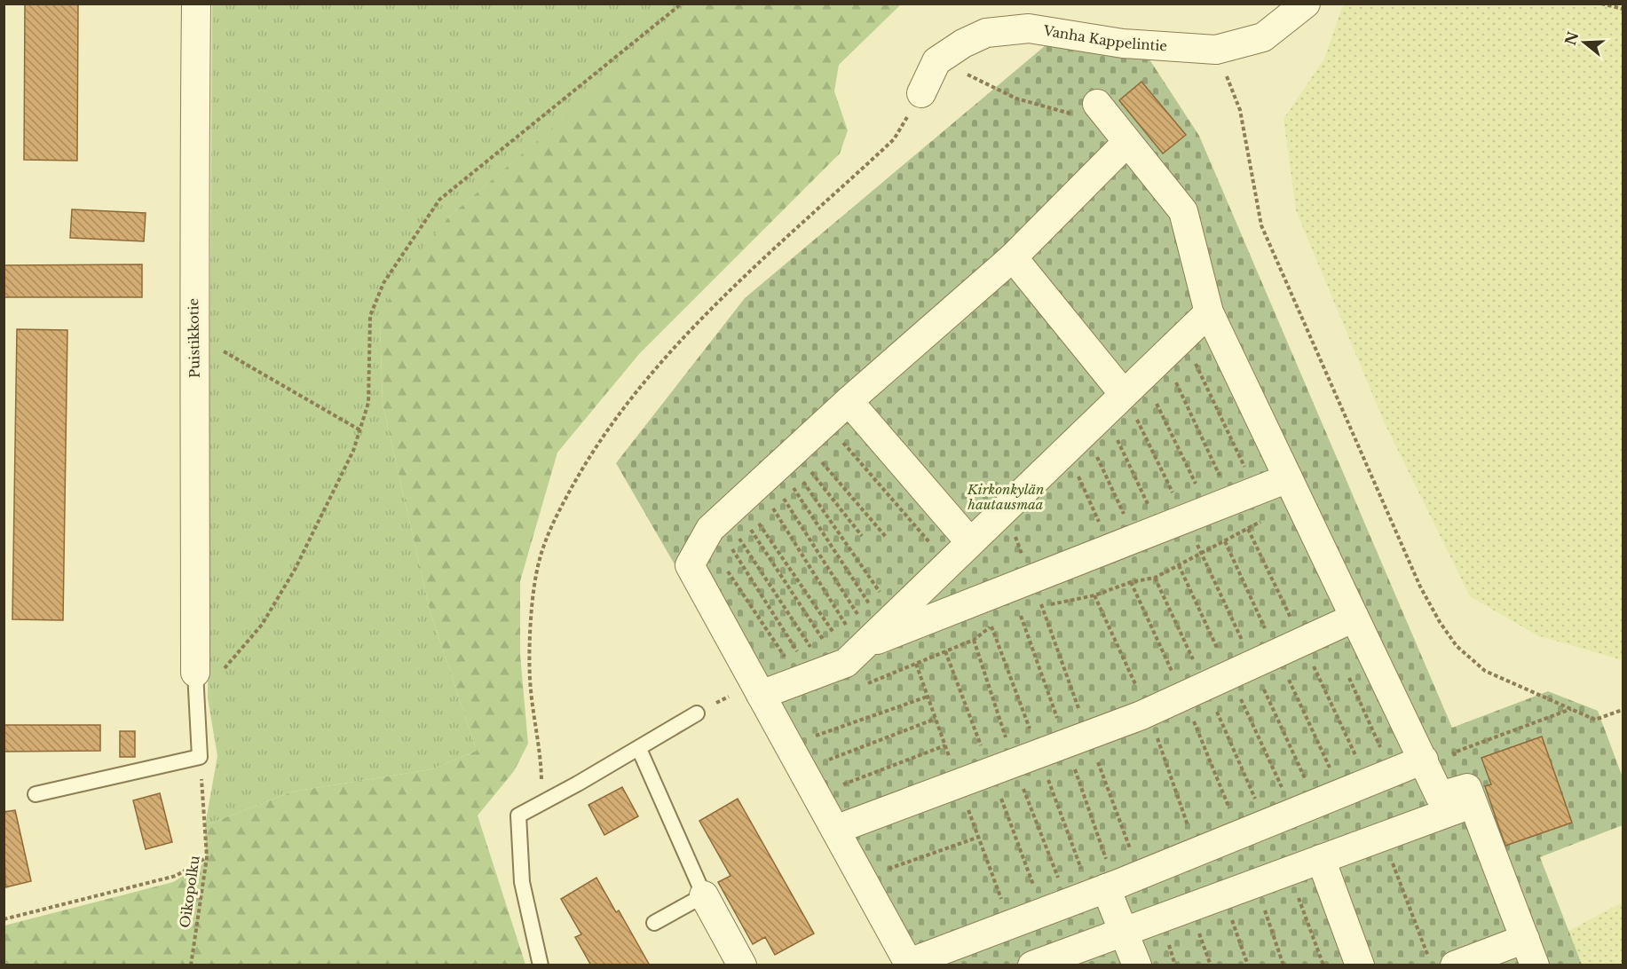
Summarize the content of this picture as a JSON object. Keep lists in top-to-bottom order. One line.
{"streets":{"street":["Vanha Kappelintie","Puistikkotie"],"path":["Oikopolku"]},"parks":["Kirkonkylän hautausmaa"],"north":"left"}
